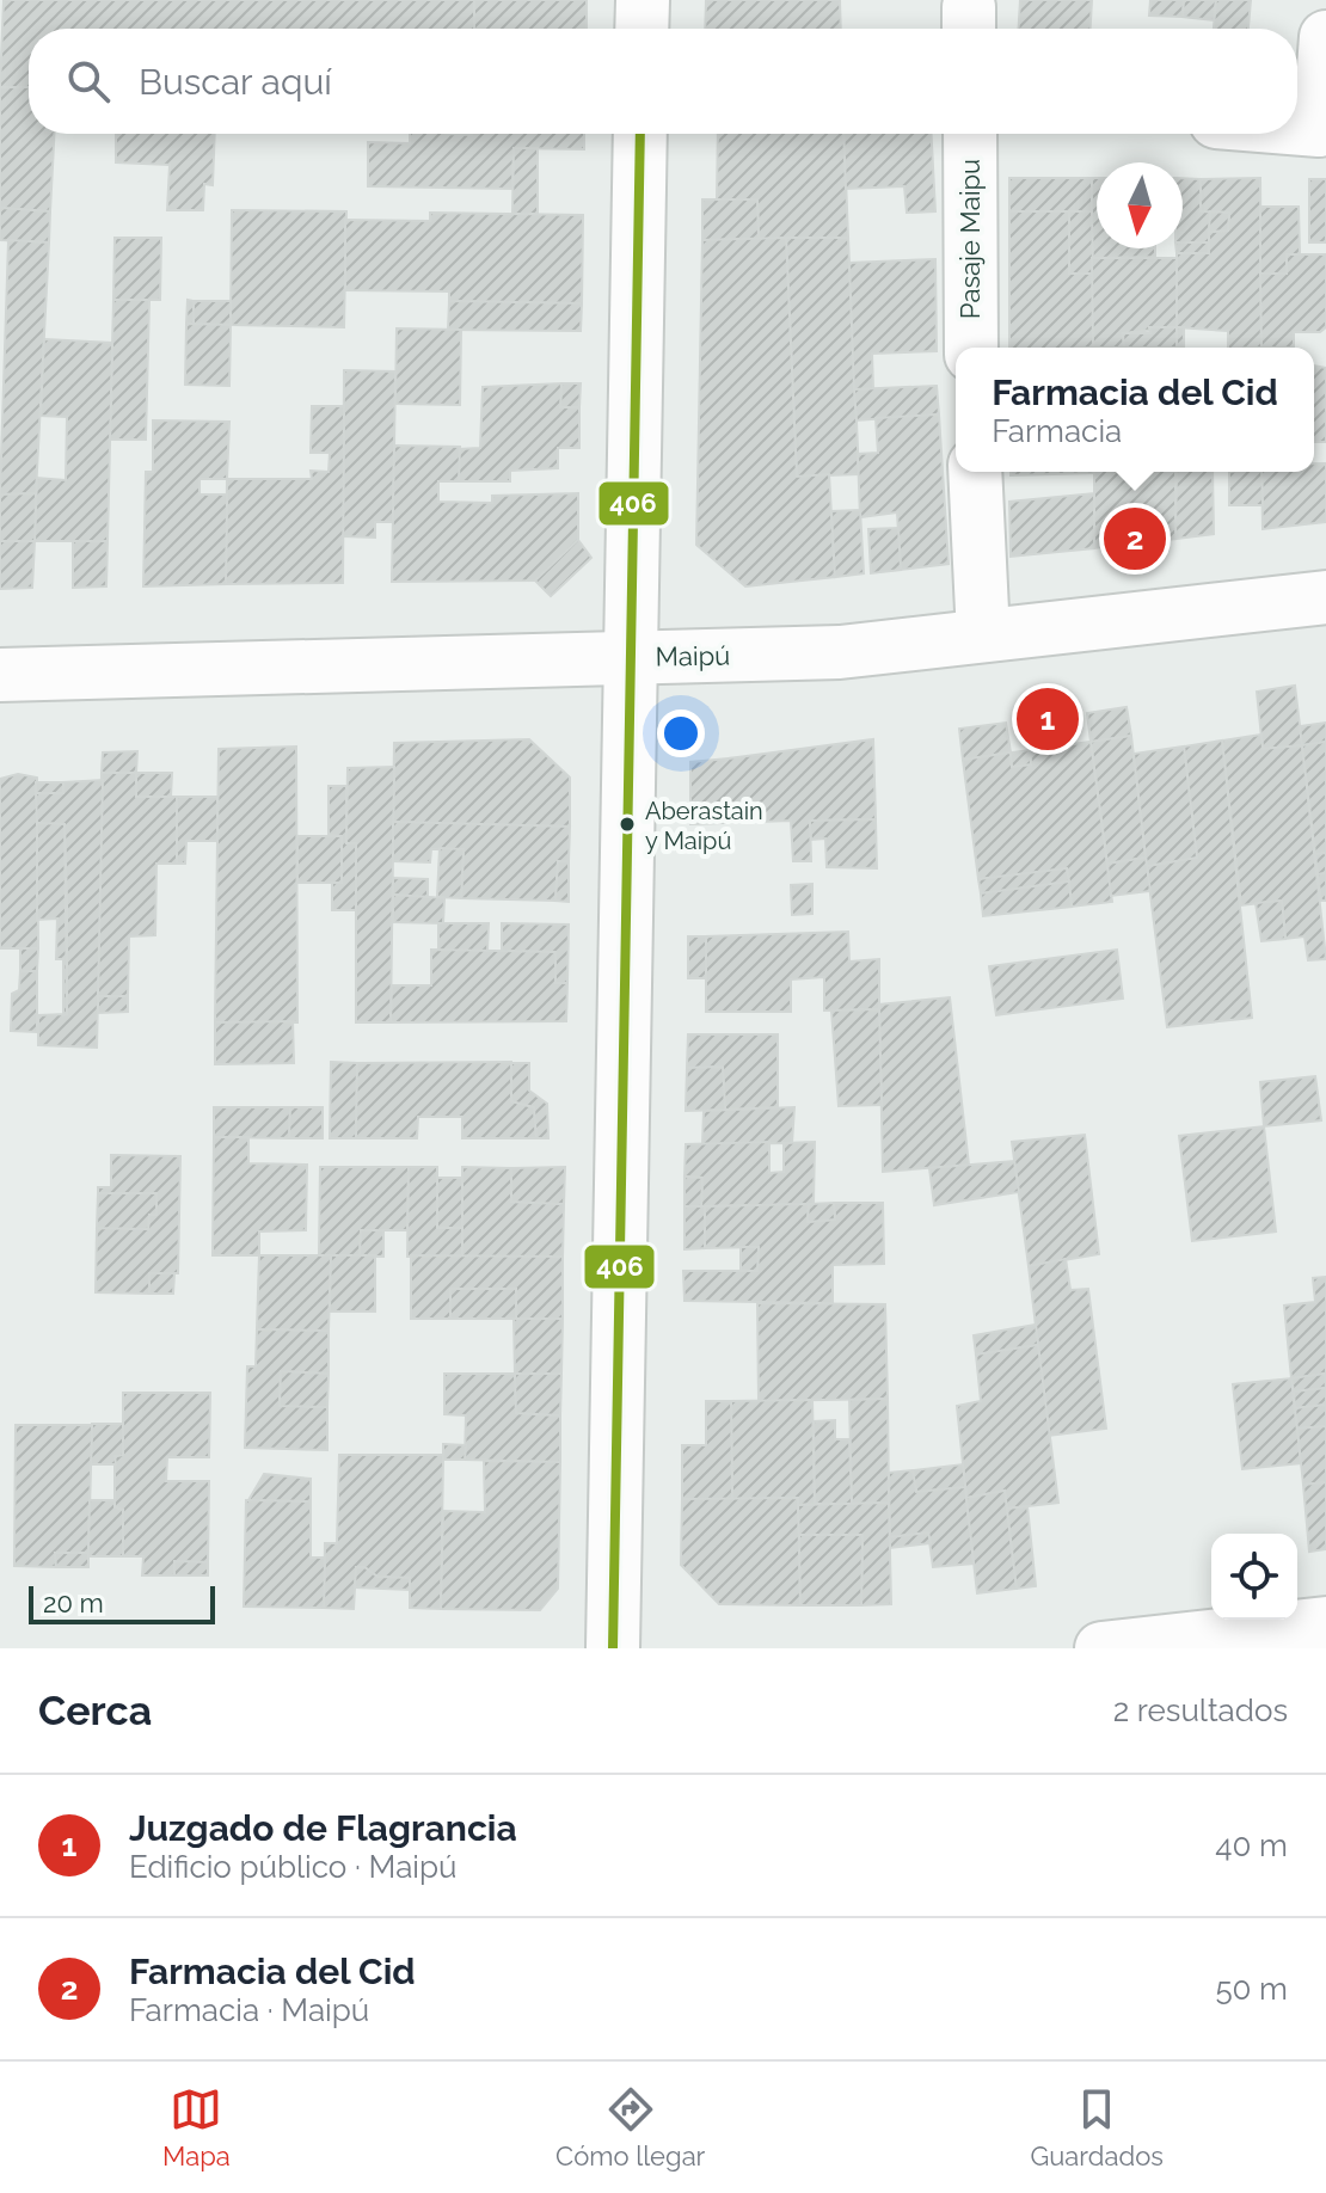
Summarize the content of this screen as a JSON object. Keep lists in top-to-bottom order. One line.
{"streets":{"street":["Pasaje Maipu","Maipú"]},"places":["Aberastain y Maipú"],"lines":["transit line 406"],"scale_bar":"20 m","north":"bottom","page":{"search":"Buscar aquí","popup":["Farmacia del Cid","Farmacia"],"pins":["2","1"],"scale":"20 m","heading":["Cerca","2 resultados"],"list":[{"mark":"1","name":"Juzgado de Flagrancia","note":"Edificio público · Maipú","value":"40 m"},{"mark":"2","name":"Farmacia del Cid","note":"Farmacia · Maipú","value":"50 m"}],"nav":["Mapa","Cómo llegar","Guardados"]}}
